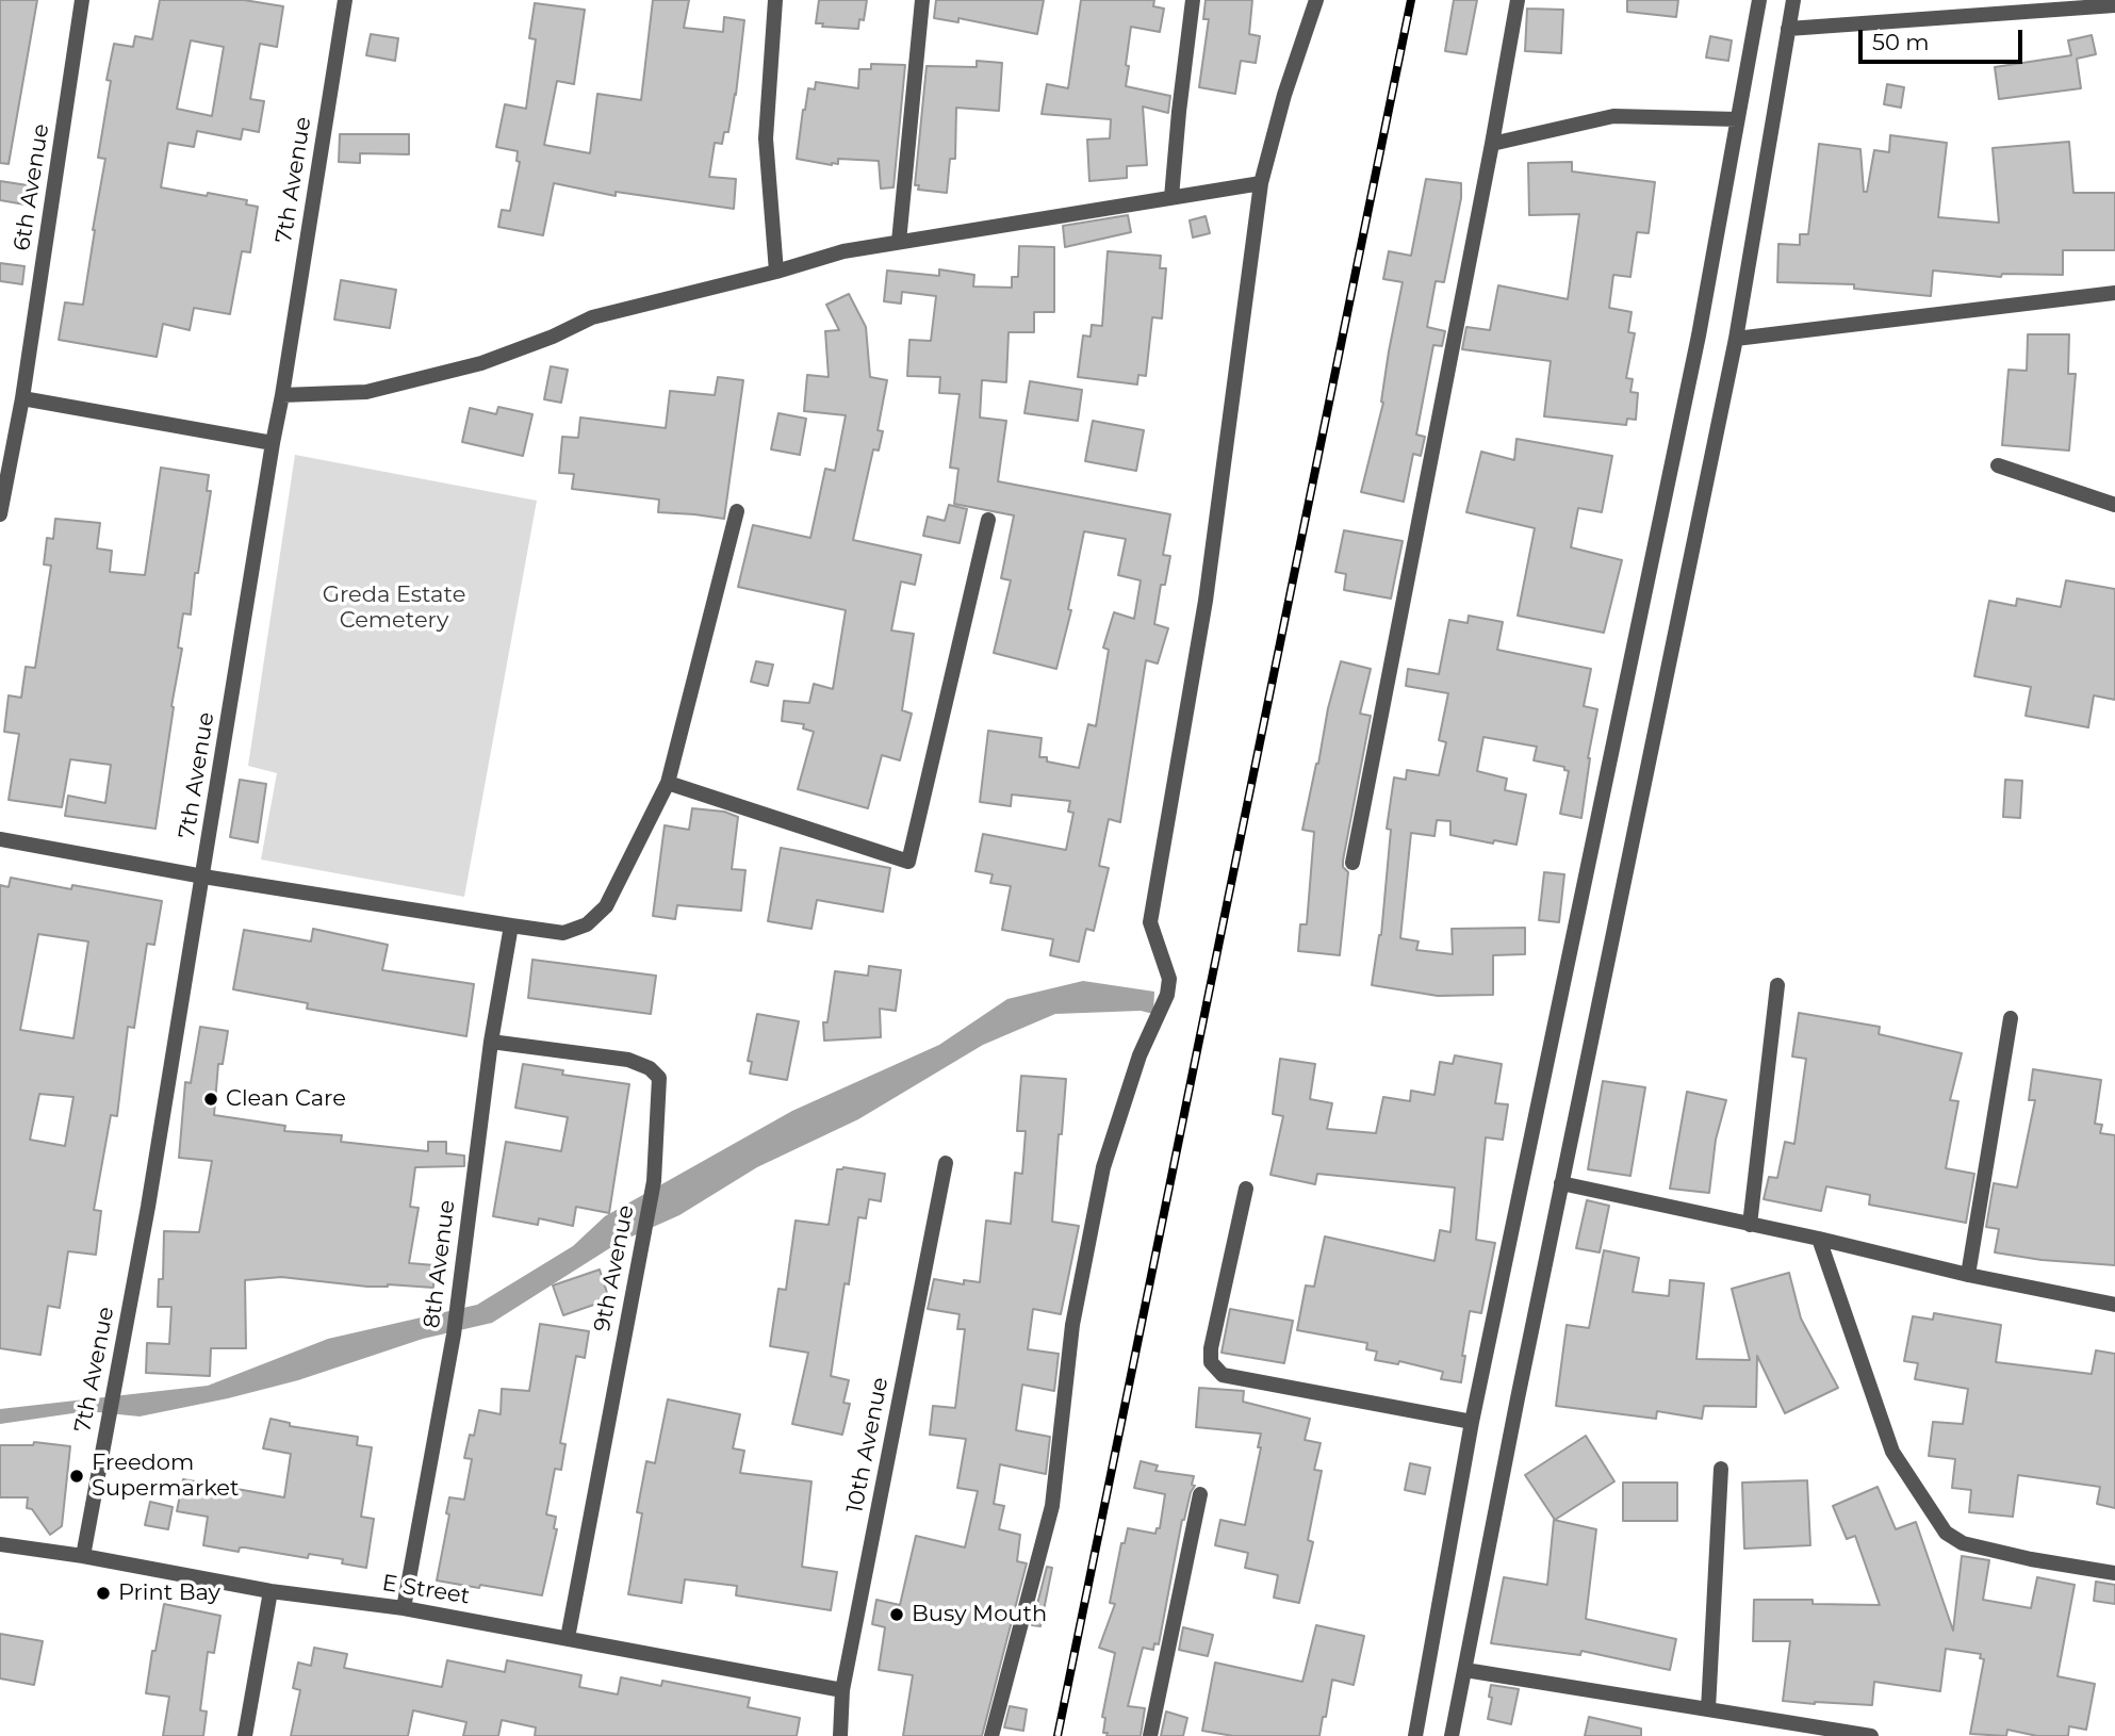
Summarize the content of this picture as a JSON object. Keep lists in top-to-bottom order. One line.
{"streets":{"street":["7th Avenue","6th Avenue","8th Avenue","9th Avenue","10th Avenue","E Street"]},"crossings":[["7th Avenue","E Street"],["8th Avenue","9th Avenue"],["8th Avenue","E Street"],["9th Avenue","E Street"],["10th Avenue","E Street"]],"parks":["Greda Estate Cemetery"],"places":["Clean Care","Freedom Supermarket","Print Bay","Busy Mouth"],"scale_bar":"50 m"}
